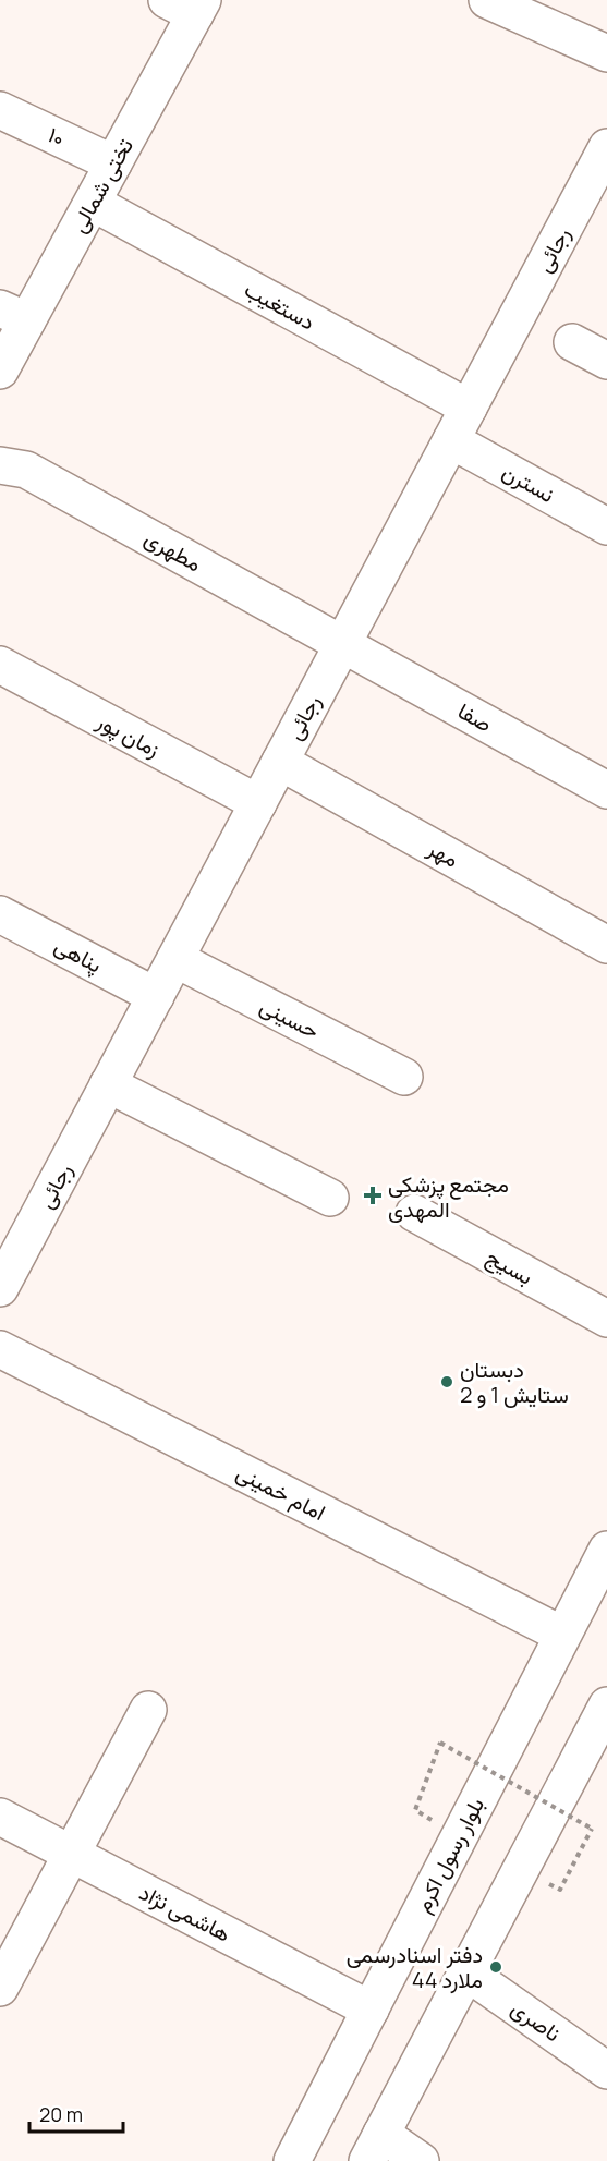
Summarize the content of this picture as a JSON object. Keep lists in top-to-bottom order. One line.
{"streets":{"street":["۱۰","تختی شمالی","رجائی","دستغیب","نسترن","مطهری","صفا","زمان پور","مهر","پناهی","حسینی","بسیج","امام خمینی","بلوار رسول اکرم","هاشمی نژاد","ناصری"]},"crossings":[["۱۰","تختی شمالی"],["تختی شمالی","دستغیب"],["رجائی","دستغیب"],["رجائی","نسترن"],["رجائی","مطهری"],["رجائی","صفا"],["رجائی","زمان پور"],["رجائی","مهر"],["رجائی","پناهی"],["رجائی","حسینی"],["مطهری","صفا"],["امام خمینی","بلوار رسول اکرم"],["بلوار رسول اکرم","هاشمی نژاد"]],"places":{"health":["مجتمع پزشکی المهدی"],"other":["دبستان ستایش 1 و 2","دفتر اسنادرسمی 44 ملارد"]},"scale_bar":"20 m"}
